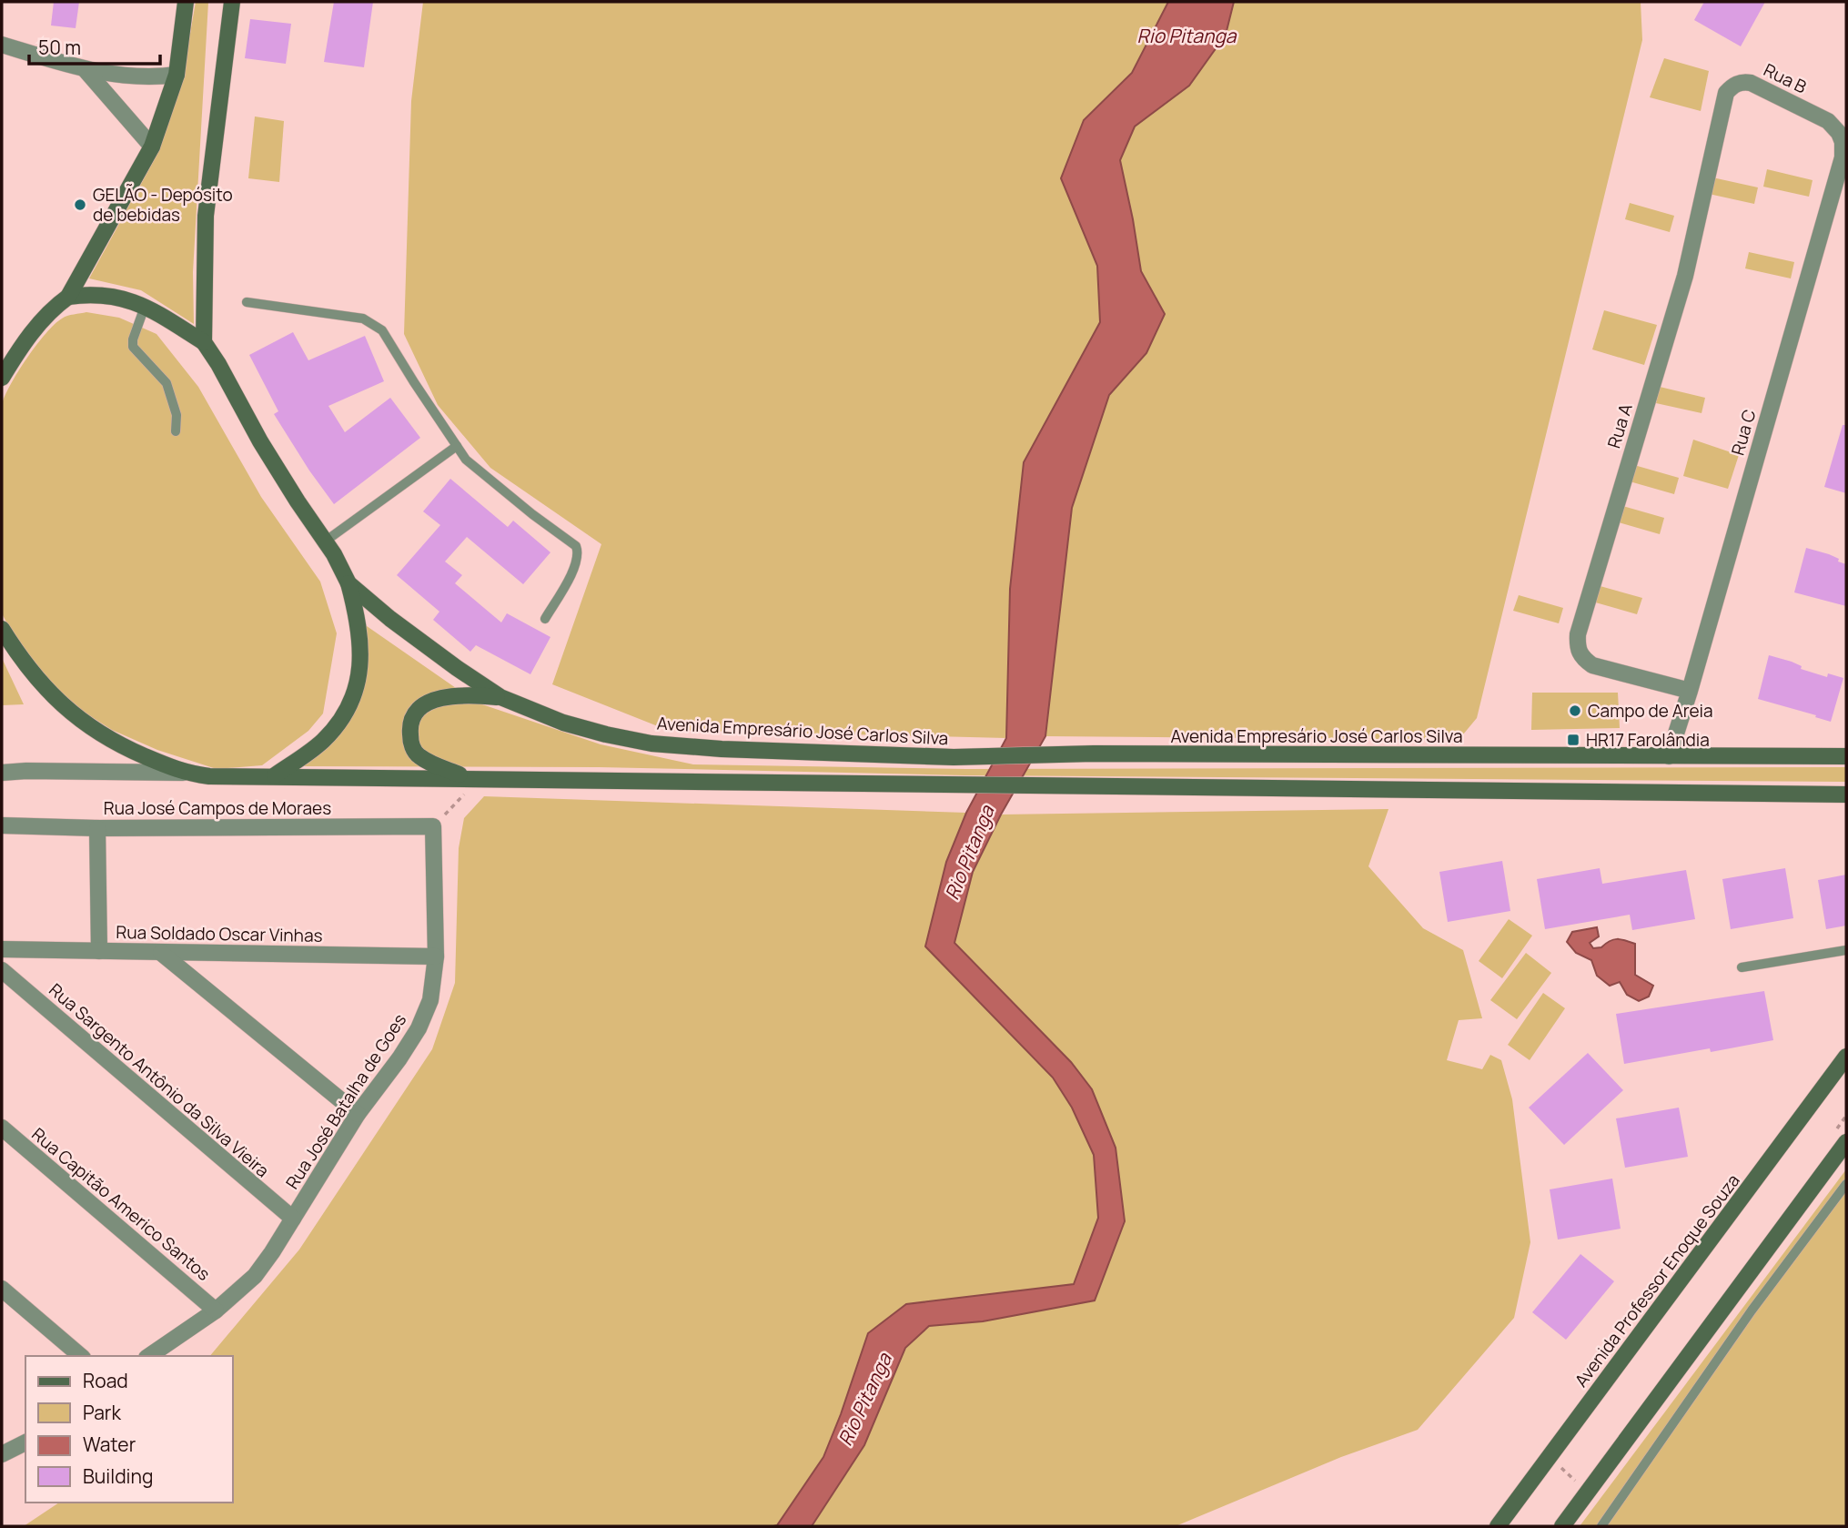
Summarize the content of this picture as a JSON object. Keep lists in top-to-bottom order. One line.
{"streets":{"main road":["Avenida Empresário José Carlos Silva","Avenida Professor Enoque Souza"],"street":["Rua B","Rua A","Rua C","Rua José Campos de Moraes","Rua Soldado Oscar Vinhas","Rua Sargento Antônio da Silva Vieira","Rua José Batalha de Goes","Rua Capitão Americo Santos"]},"crossings":[["Rua B","Rua A"],["Rua B","Rua C"],["Rua A","Rua C"],["Rua C","Avenida Empresário José Carlos Silva"],["Rua José Campos de Moraes","Rua José Batalha de Goes"],["Rua Soldado Oscar Vinhas","Rua José Batalha de Goes"],["Rua Sargento Antônio da Silva Vieira","Rua José Batalha de Goes"],["Rua José Batalha de Goes","Rua Capitão Americo Santos"]],"water":["Rio Pitanga"],"places":{"other":["GELÃO - Depósito de bebidas","Campo de Areia"],"transit":["HR17 Farolândia"]},"legend":["Road","Park","Water","Building"],"scale_bar":"50 m"}
